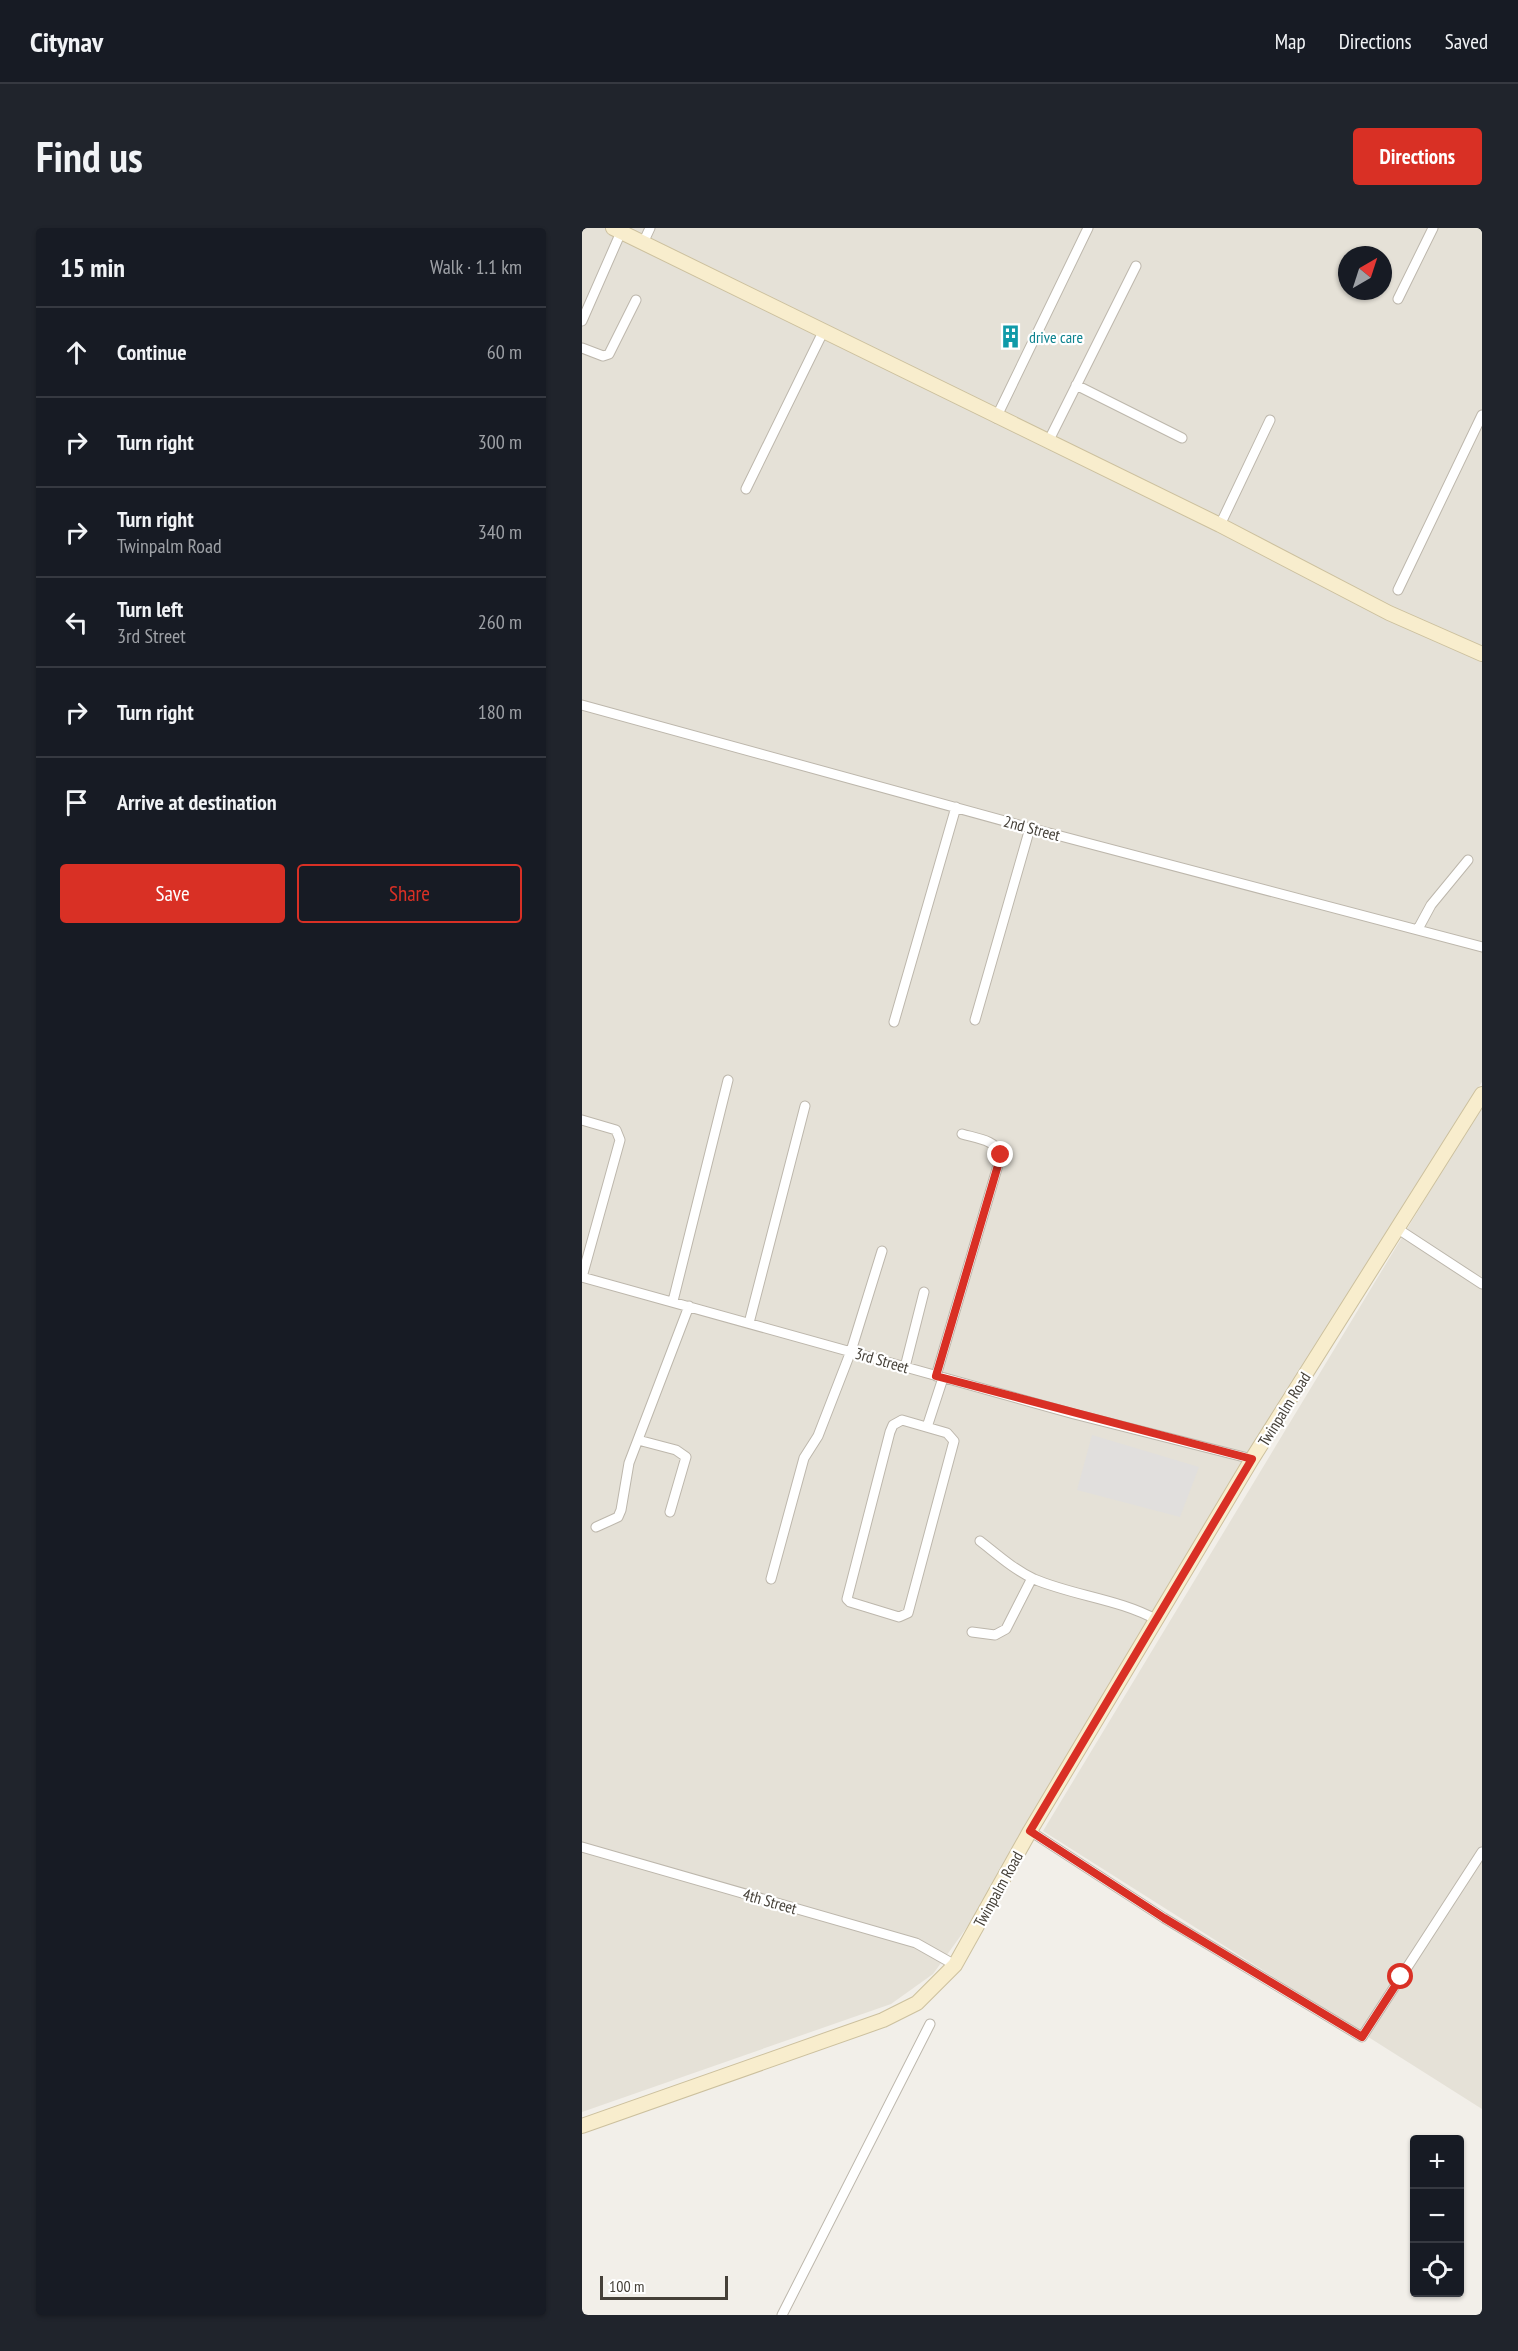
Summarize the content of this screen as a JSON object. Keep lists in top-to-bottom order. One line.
{"streets":{"main road":["Twinpalm Road"],"street":["2nd Street","3rd Street","4th Street"]},"crossings":[["3rd Street","Twinpalm Road"],["Twinpalm Road","4th Street"]],"places":{"building":["drive care"]},"scale_bar":"100 m","north":"top right","page":{"header":"Citynav","nav":["Map","Directions","Saved"],"buttons":["Directions",["Save","Share"]],"title":"Find us","heading":["15 min","Walk · 1.1 km"],"list":[["Continue","60 m"],["Turn right","300 m"],["Turn right","Twinpalm Road","340 m"],["Turn left","3rd Street","260 m"],["Turn right","180 m"],"Arrive at destination"],"map_buttons":["+","−"],"scale":"100 m"}}
